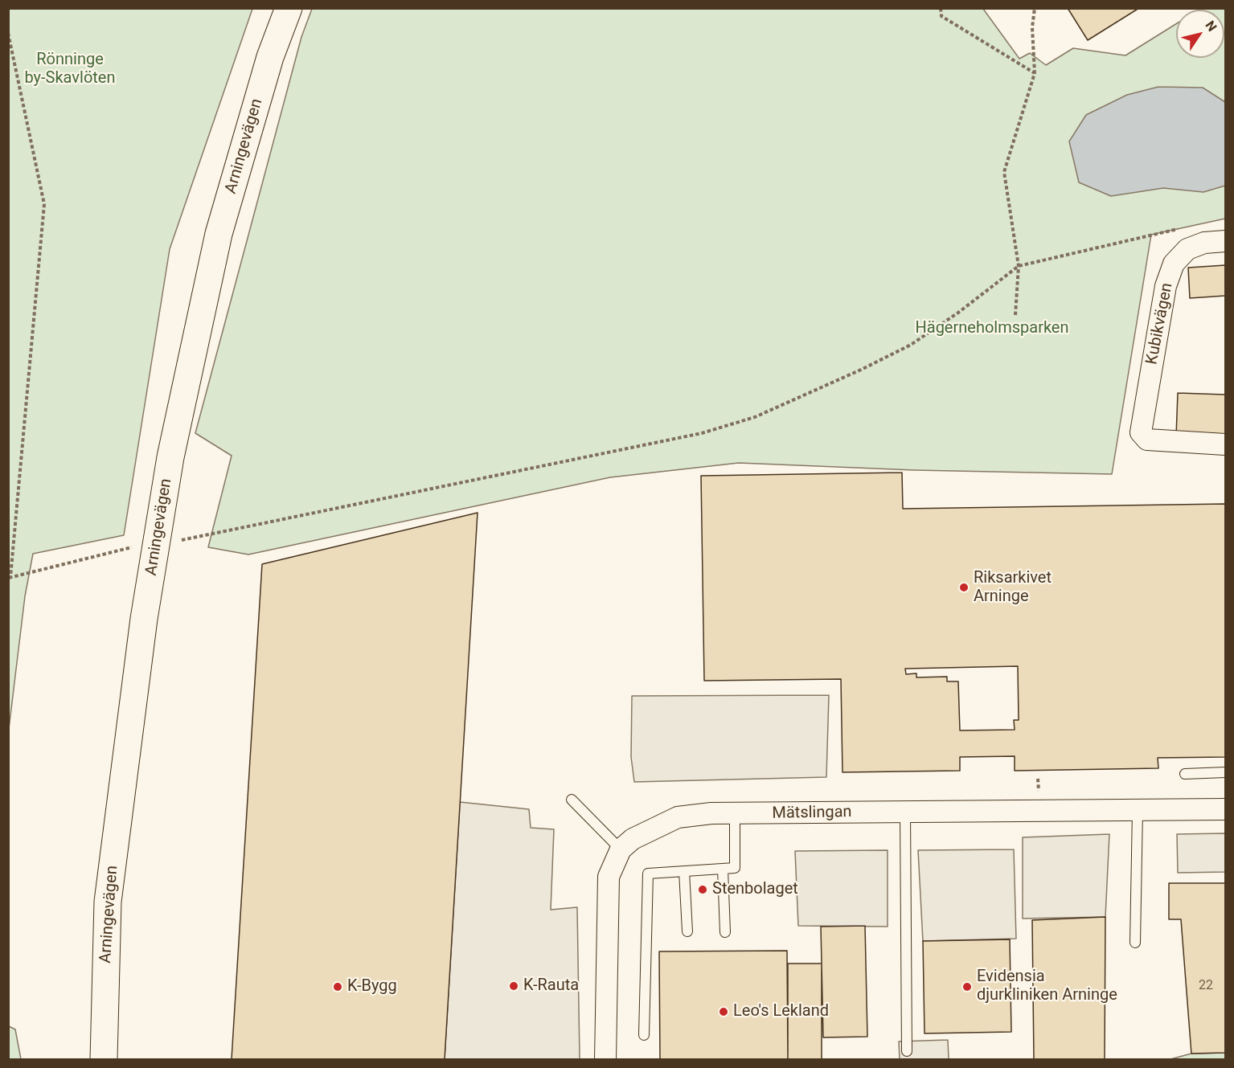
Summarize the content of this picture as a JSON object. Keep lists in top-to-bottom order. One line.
{"streets":{"main road":["Arningevägen"],"street":["Kubikvägen","Mätslingan"]},"parks":["Rönninge by-Skavlöten","Hägerneholmsparken"],"places":["Riksarkivet Arninge","Stenbolaget","K-Rauta","K-Bygg","Evidensia djurkliniken Arninge","Leo's Lekland"],"house_numbers":["22"],"north":"top right"}
